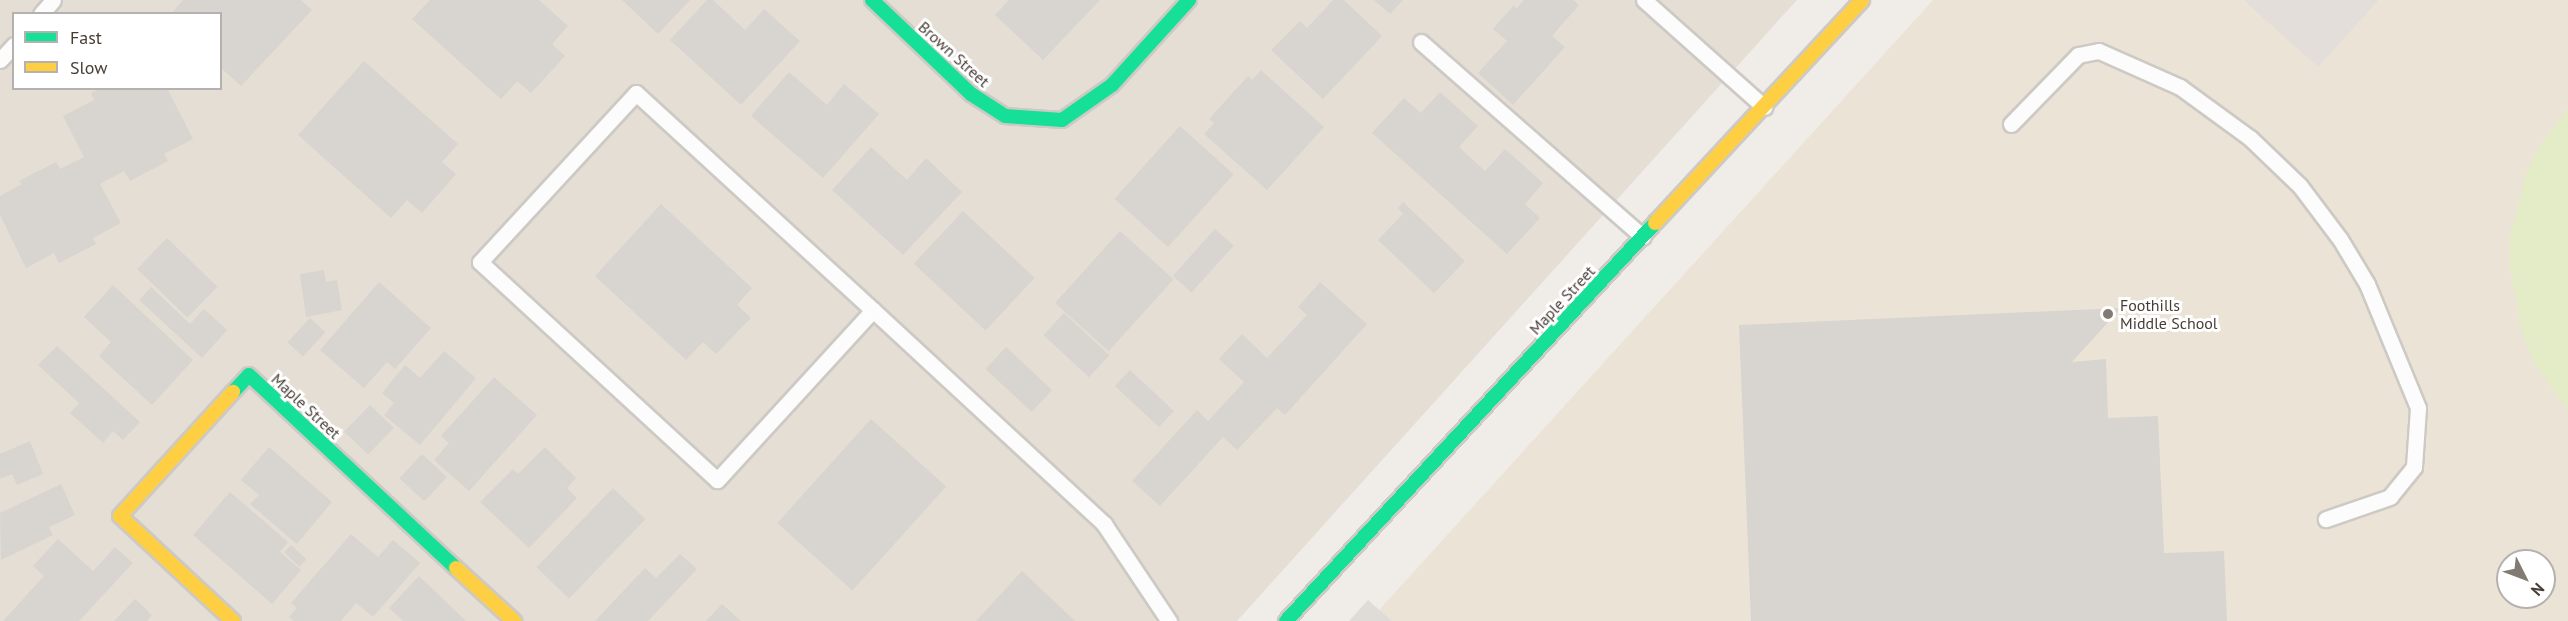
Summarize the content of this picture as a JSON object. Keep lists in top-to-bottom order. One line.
{"streets":{"street":["Brown Street","Maple Street"]},"places":["Foothills Middle School"],"legend":["Fast","Slow"],"north":"bottom right"}
